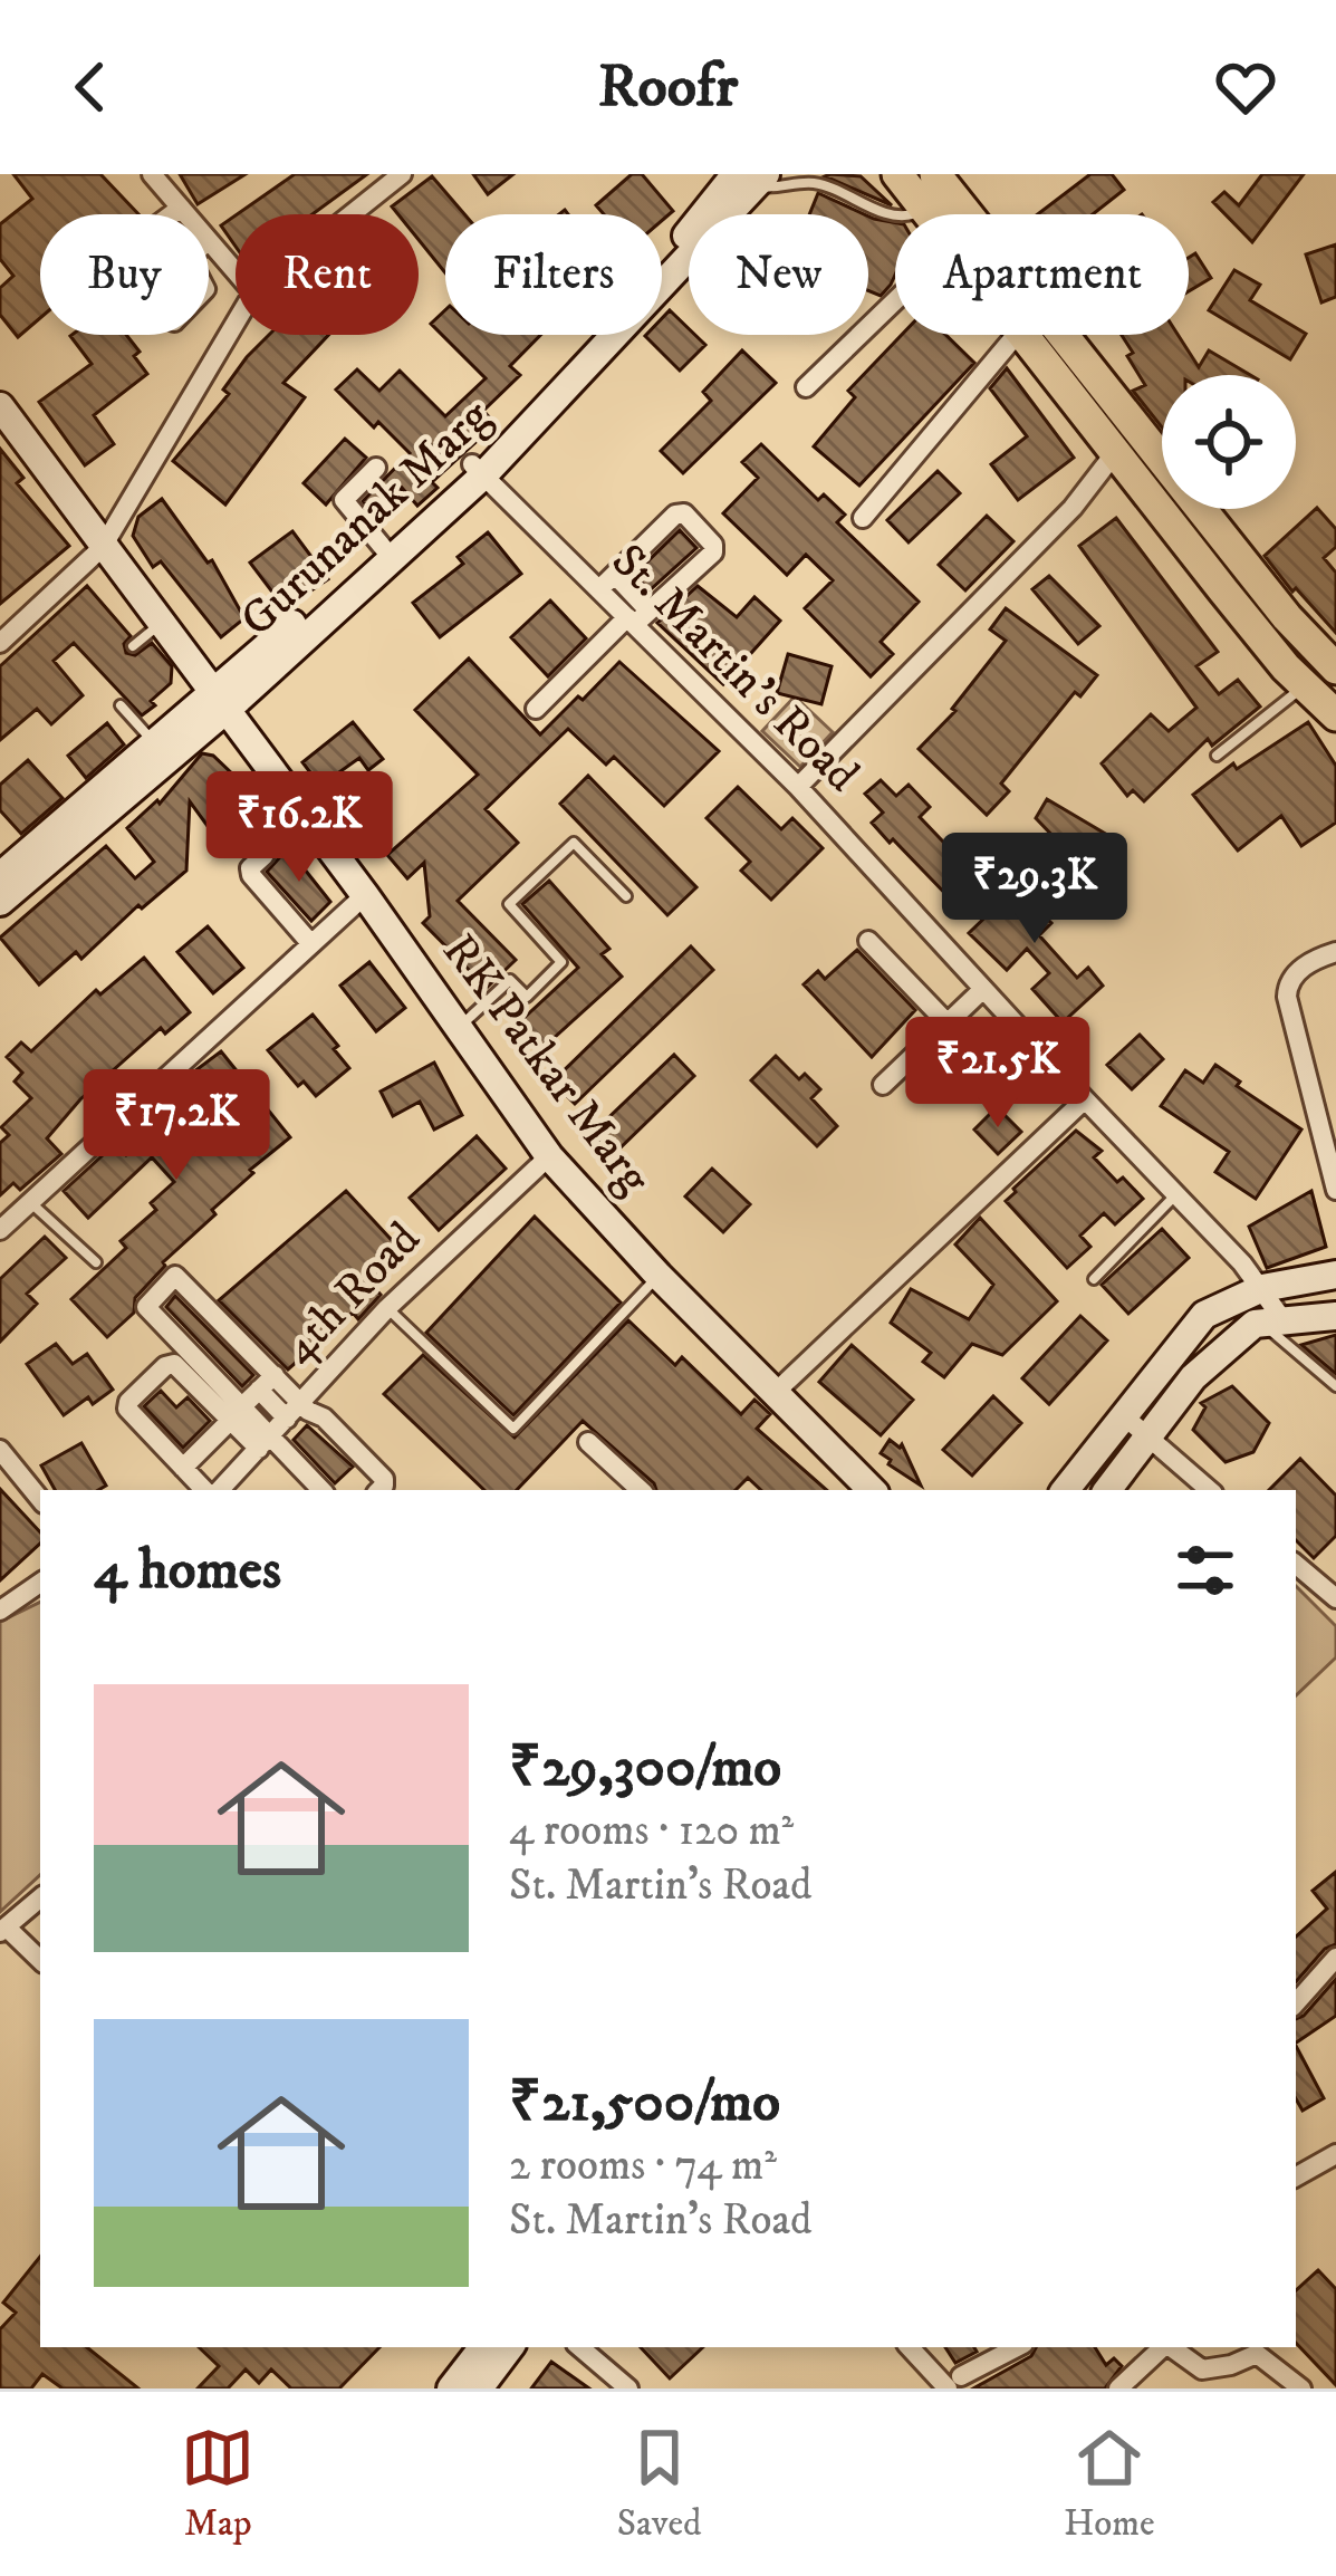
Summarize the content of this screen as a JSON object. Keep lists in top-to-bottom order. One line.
{"streets":{"main road":["Gurunanak Marg","RK Patkar Marg"],"street":["St. Martin's Road","4th Road"]},"crossings":[["Gurunanak Marg","St. Martin's Road"],["Gurunanak Marg","RK Patkar Marg"],["RK Patkar Marg","4th Road"]],"page":{"header":"Roofr","chip":["Buy","Rent","Filters","New","Apartment"],"price":["₹16.2K","₹29.3K","₹21.5K","₹17.2K"],"heading":"4 homes","list":[{"name":"₹29,300/mo","note":"4 rooms · 120 m² · St. Martin's Road"},{"name":"₹21,500/mo","note":"2 rooms · 74 m² · St. Martin's Road"}],"tabs":["Map","Saved","Home"]}}
